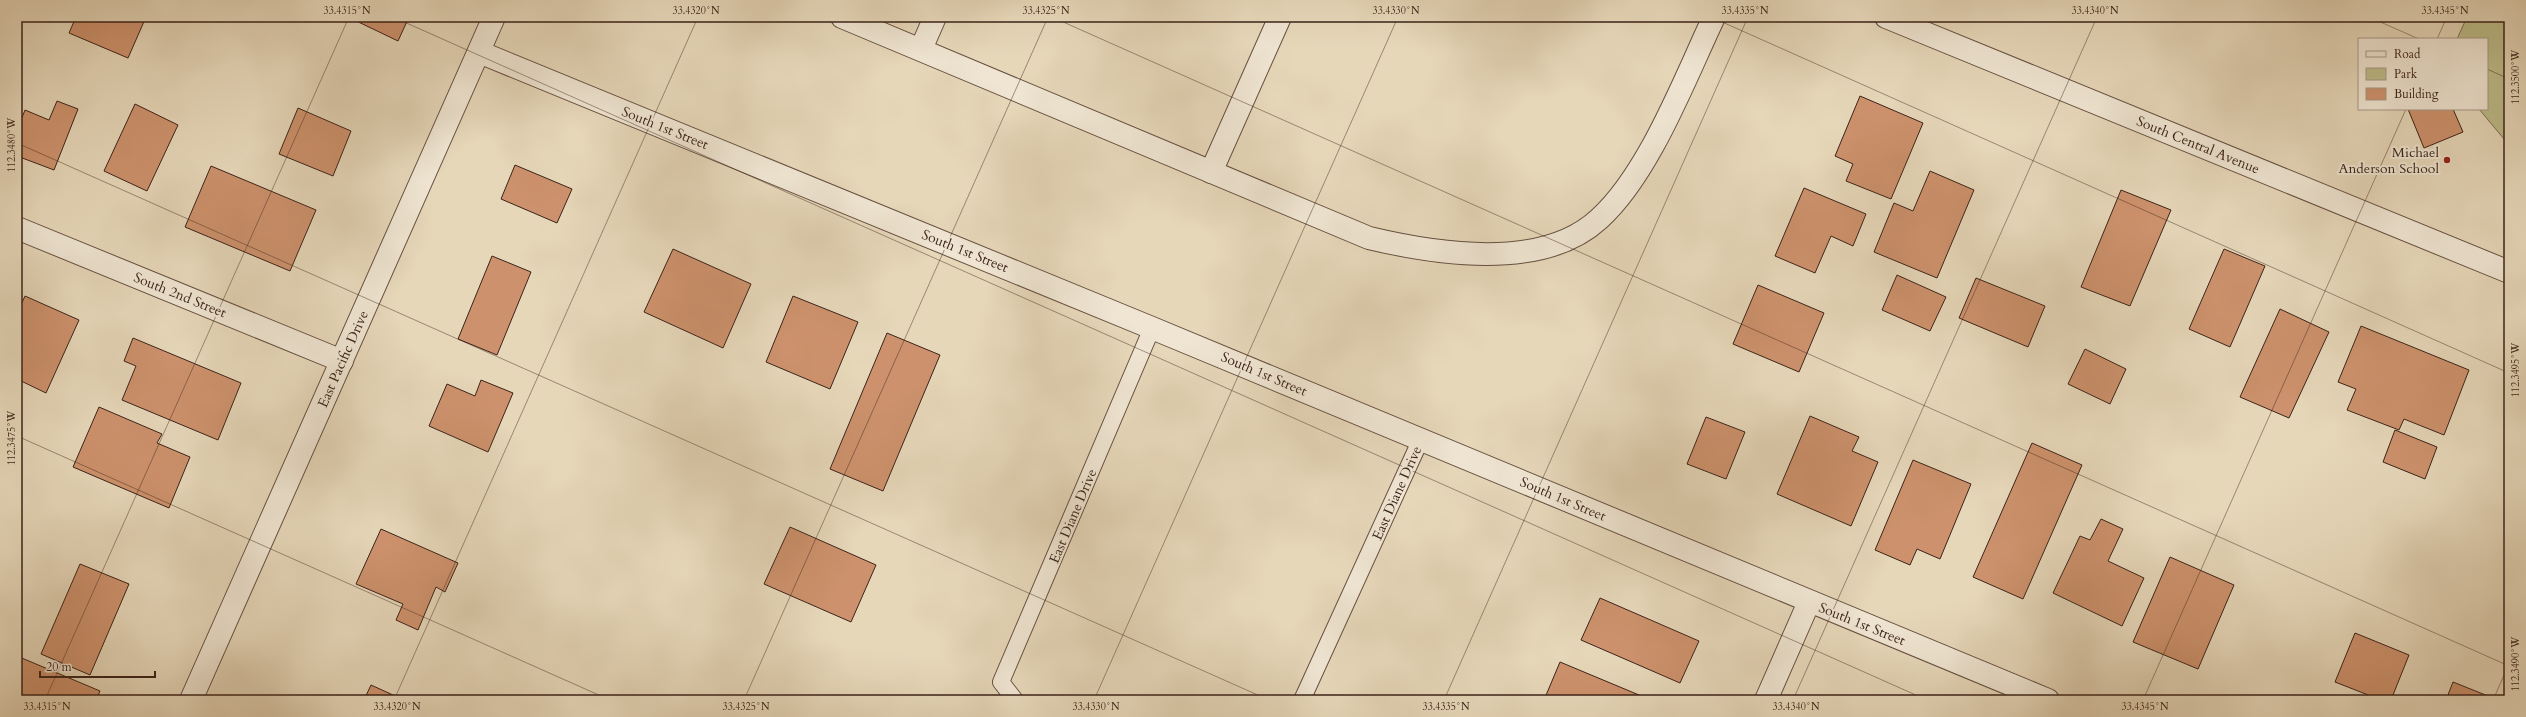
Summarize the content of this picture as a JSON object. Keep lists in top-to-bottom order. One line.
{"streets":{"street":["South 1st Street","South Central Avenue","South 2nd Street","East Pacific Drive"],"lane":["East Diane Drive"]},"crossings":[["South 1st Street","East Pacific Drive"],["South 1st Street","East Diane Drive"],["South 2nd Street","East Pacific Drive"]],"places":["Michael Anderson School"],"legend":["Road","Park","Building"],"scale_bar":"20 m","coordinates":["33.4315°N","33.4320°N","33.4325°N","33.4330°N","33.4335°N","33.4340°N","33.4345°N","112.3500°W","112.3480°W","112.3495°W","112.3475°W","112.3490°W"]}
